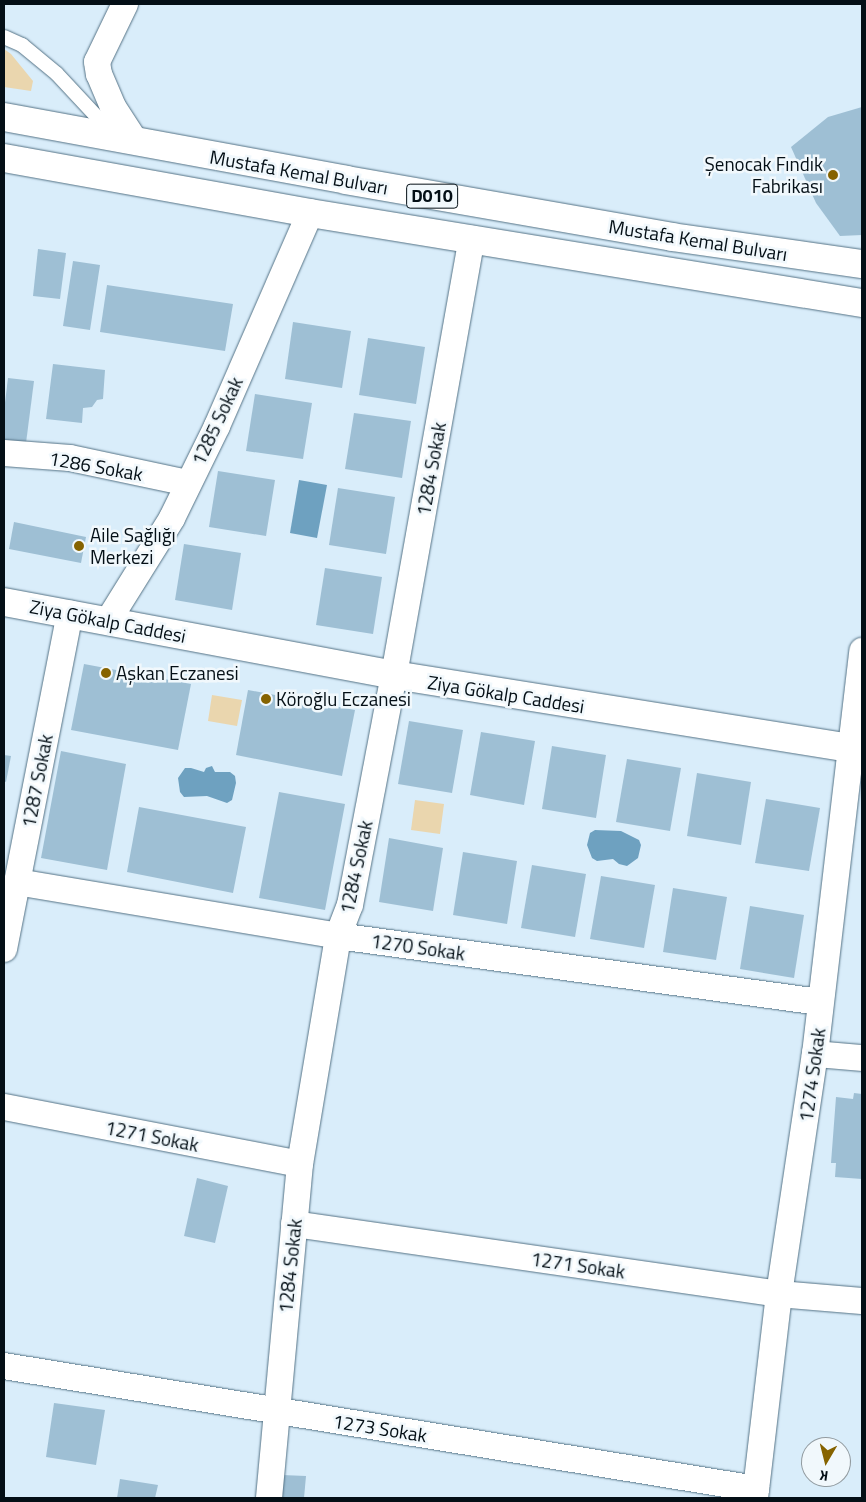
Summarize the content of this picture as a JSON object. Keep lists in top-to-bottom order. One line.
{"streets":{"main road":["Mustafa Kemal Bulvarı","D010","Ziya Gökalp Caddesi"],"street":["1285 Sokak","1286 Sokak","1284 Sokak","1287 Sokak","1270 Sokak","1274 Sokak","1271 Sokak","1273 Sokak"]},"crossings":[["Mustafa Kemal Bulvarı","1285 Sokak"],["Mustafa Kemal Bulvarı","1284 Sokak"],["1285 Sokak","1286 Sokak"],["1285 Sokak","Ziya Gökalp Caddesi"],["1284 Sokak","Ziya Gökalp Caddesi"],["1284 Sokak","1270 Sokak"],["1284 Sokak","1271 Sokak"],["1284 Sokak","1273 Sokak"],["Ziya Gökalp Caddesi","1287 Sokak"],["Ziya Gökalp Caddesi","1274 Sokak"],["1287 Sokak","1270 Sokak"],["1270 Sokak","1274 Sokak"],["1274 Sokak","1271 Sokak"],["1274 Sokak","1273 Sokak"]],"places":["Şenocak Fındık Fabrikası","Aile Sağlığı Merkezi","Aşkan Eczanesi","Köroğlu Eczanesi"],"north":"bottom"}
